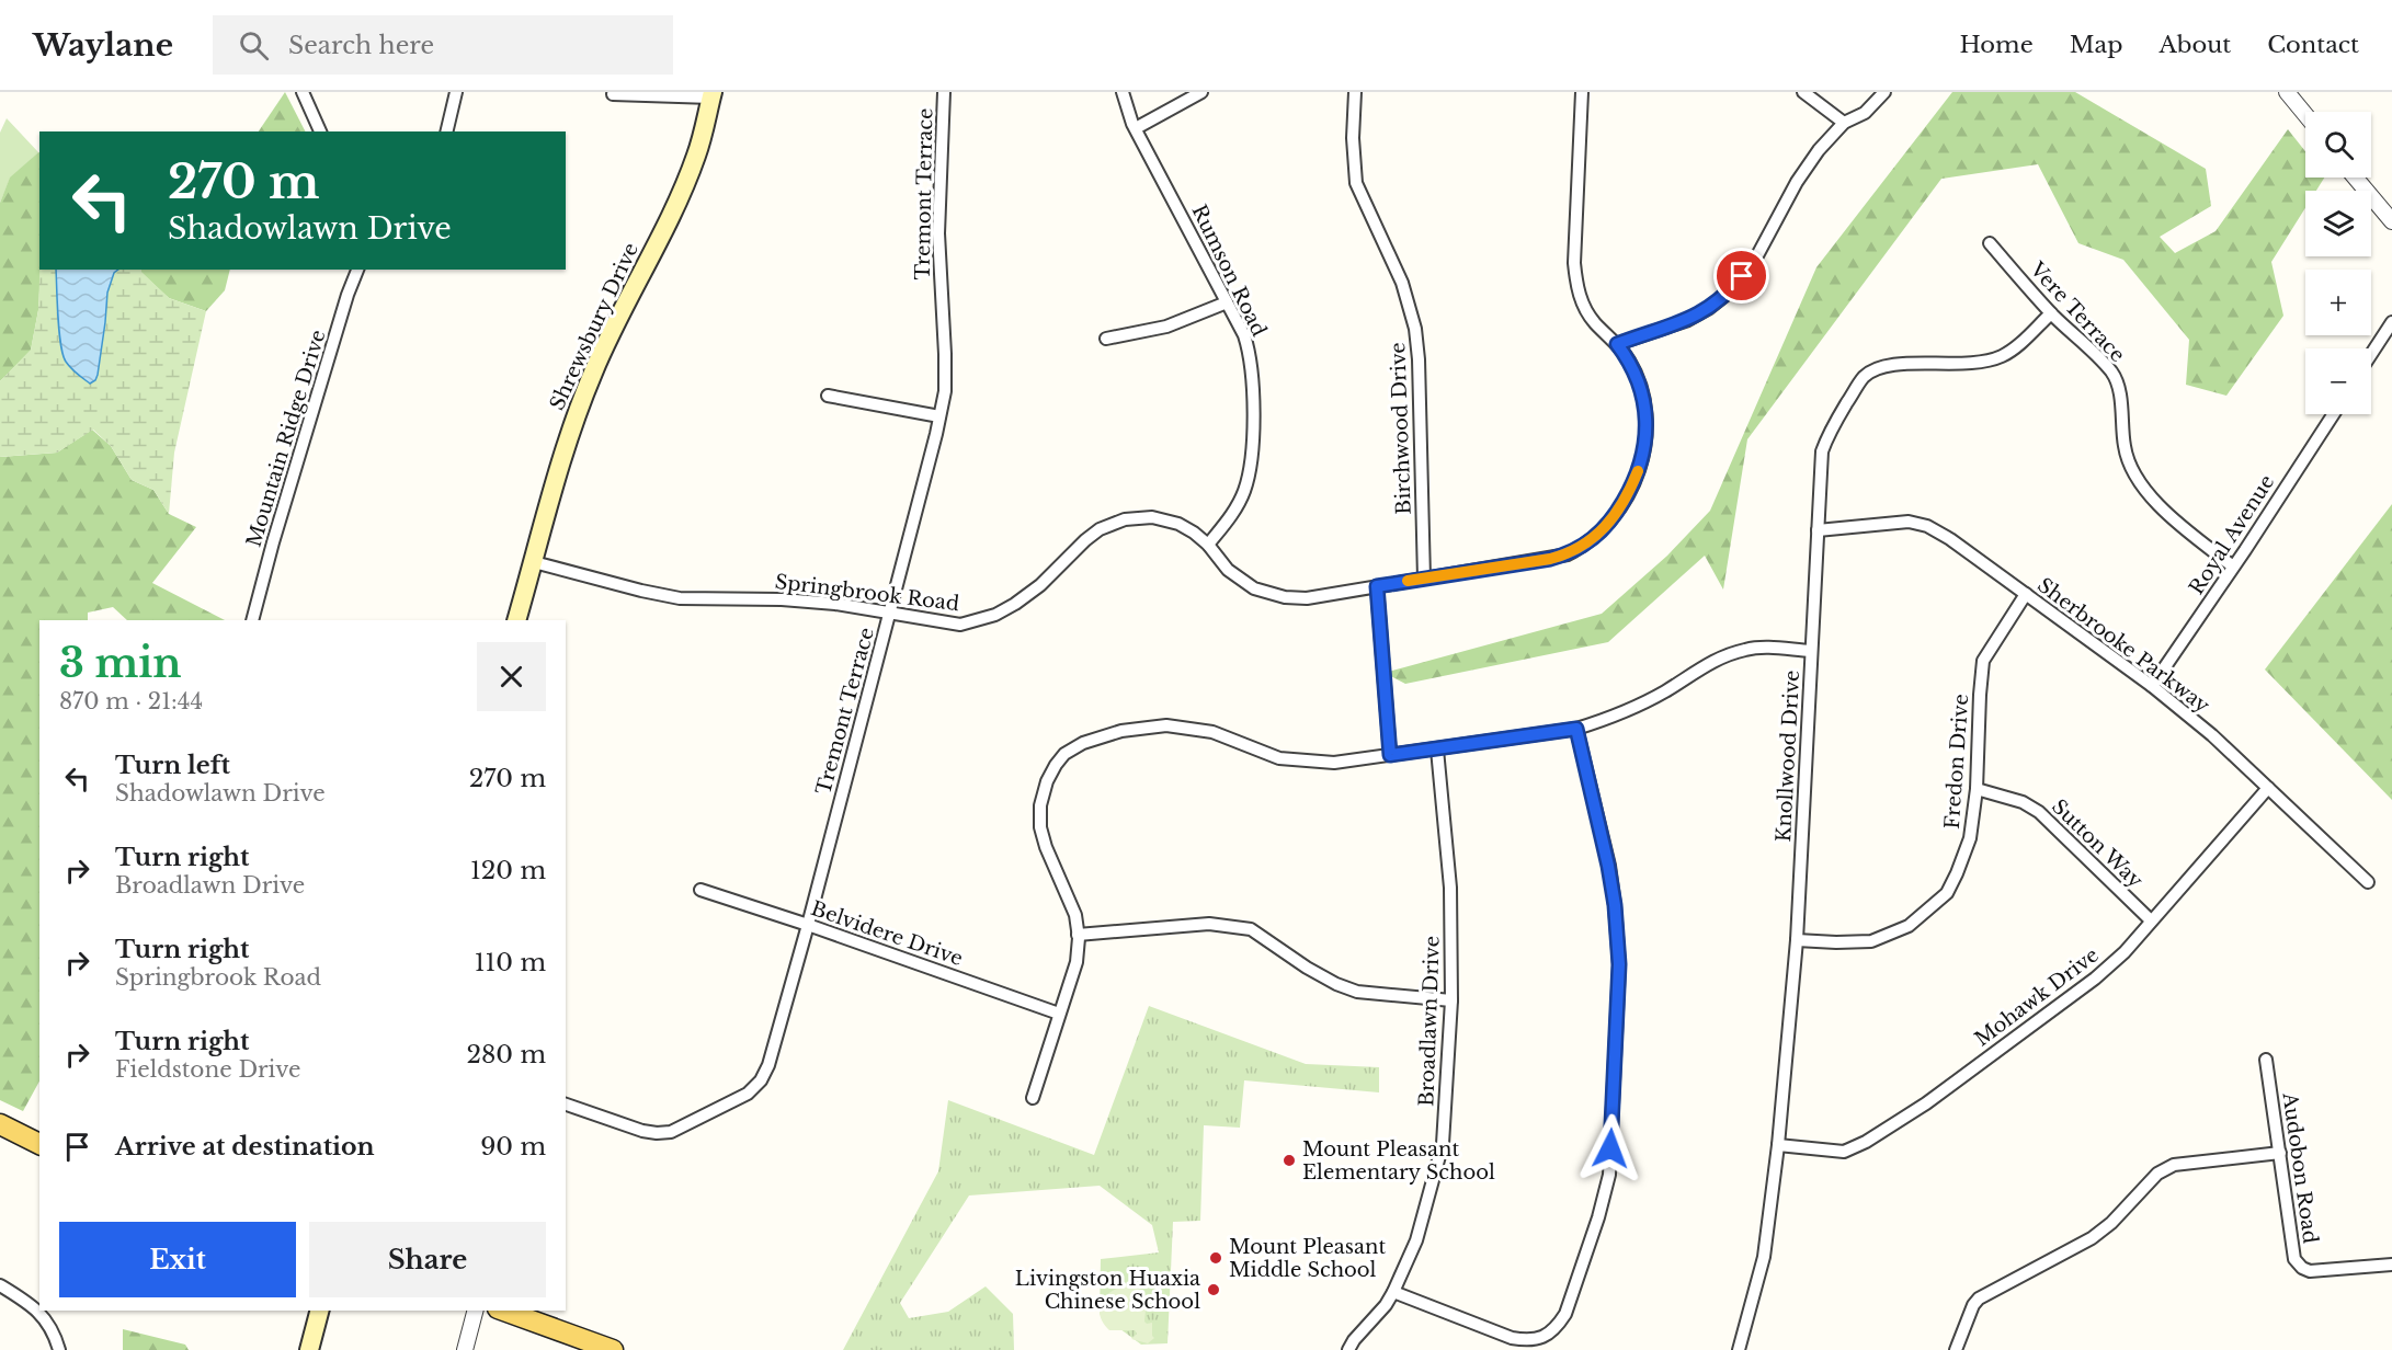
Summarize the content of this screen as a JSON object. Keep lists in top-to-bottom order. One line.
{"streets":{"main road":["Shrewsbury Drive"],"street":["Tremont Terrace","Rumson Road","Vere Terrace","Birchwood Drive","Mountain Ridge Drive","Royal Avenue","Springbrook Road","Sherbrooke Parkway","Knollwood Drive","Fredon Drive","Sutton Way","Belvidere Drive","Mohawk Drive","Broadlawn Drive","Audobon Road"]},"crossings":[["Tremont Terrace","Springbrook Road"],["Tremont Terrace","Belvidere Drive"],["Rumson Road","Springbrook Road"],["Vere Terrace","Royal Avenue"],["Vere Terrace","Knollwood Drive"],["Shrewsbury Drive","Springbrook Road"],["Birchwood Drive","Springbrook Road"],["Royal Avenue","Sherbrooke Parkway"],["Sherbrooke Parkway","Knollwood Drive"],["Sherbrooke Parkway","Fredon Drive"],["Sherbrooke Parkway","Mohawk Drive"],["Knollwood Drive","Fredon Drive"],["Knollwood Drive","Mohawk Drive"],["Fredon Drive","Sutton Way"],["Sutton Way","Mohawk Drive"]],"places":["Mount Pleasant Elementary School","Mount Pleasant Middle School","Livingston Huaxia Chinese School"],"page":{"header":"Waylane","search":"Search here","nav":["Home","Map","About","Contact"],"map_buttons":["+","−"],"turn":["270 m","Shadowlawn Drive"],"heading":["3 min","870 m · 21:44"],"list":[{"name":"Turn left","note":"Shadowlawn Drive","value":"270 m"},{"name":"Turn right","note":"Broadlawn Drive","value":"120 m"},{"name":"Turn right","note":"Springbrook Road","value":"110 m"},{"name":"Turn right","note":"Fieldstone Drive","value":"280 m"},{"name":"Arrive at destination","value":"90 m"}],"buttons":["Exit","Share"]}}
